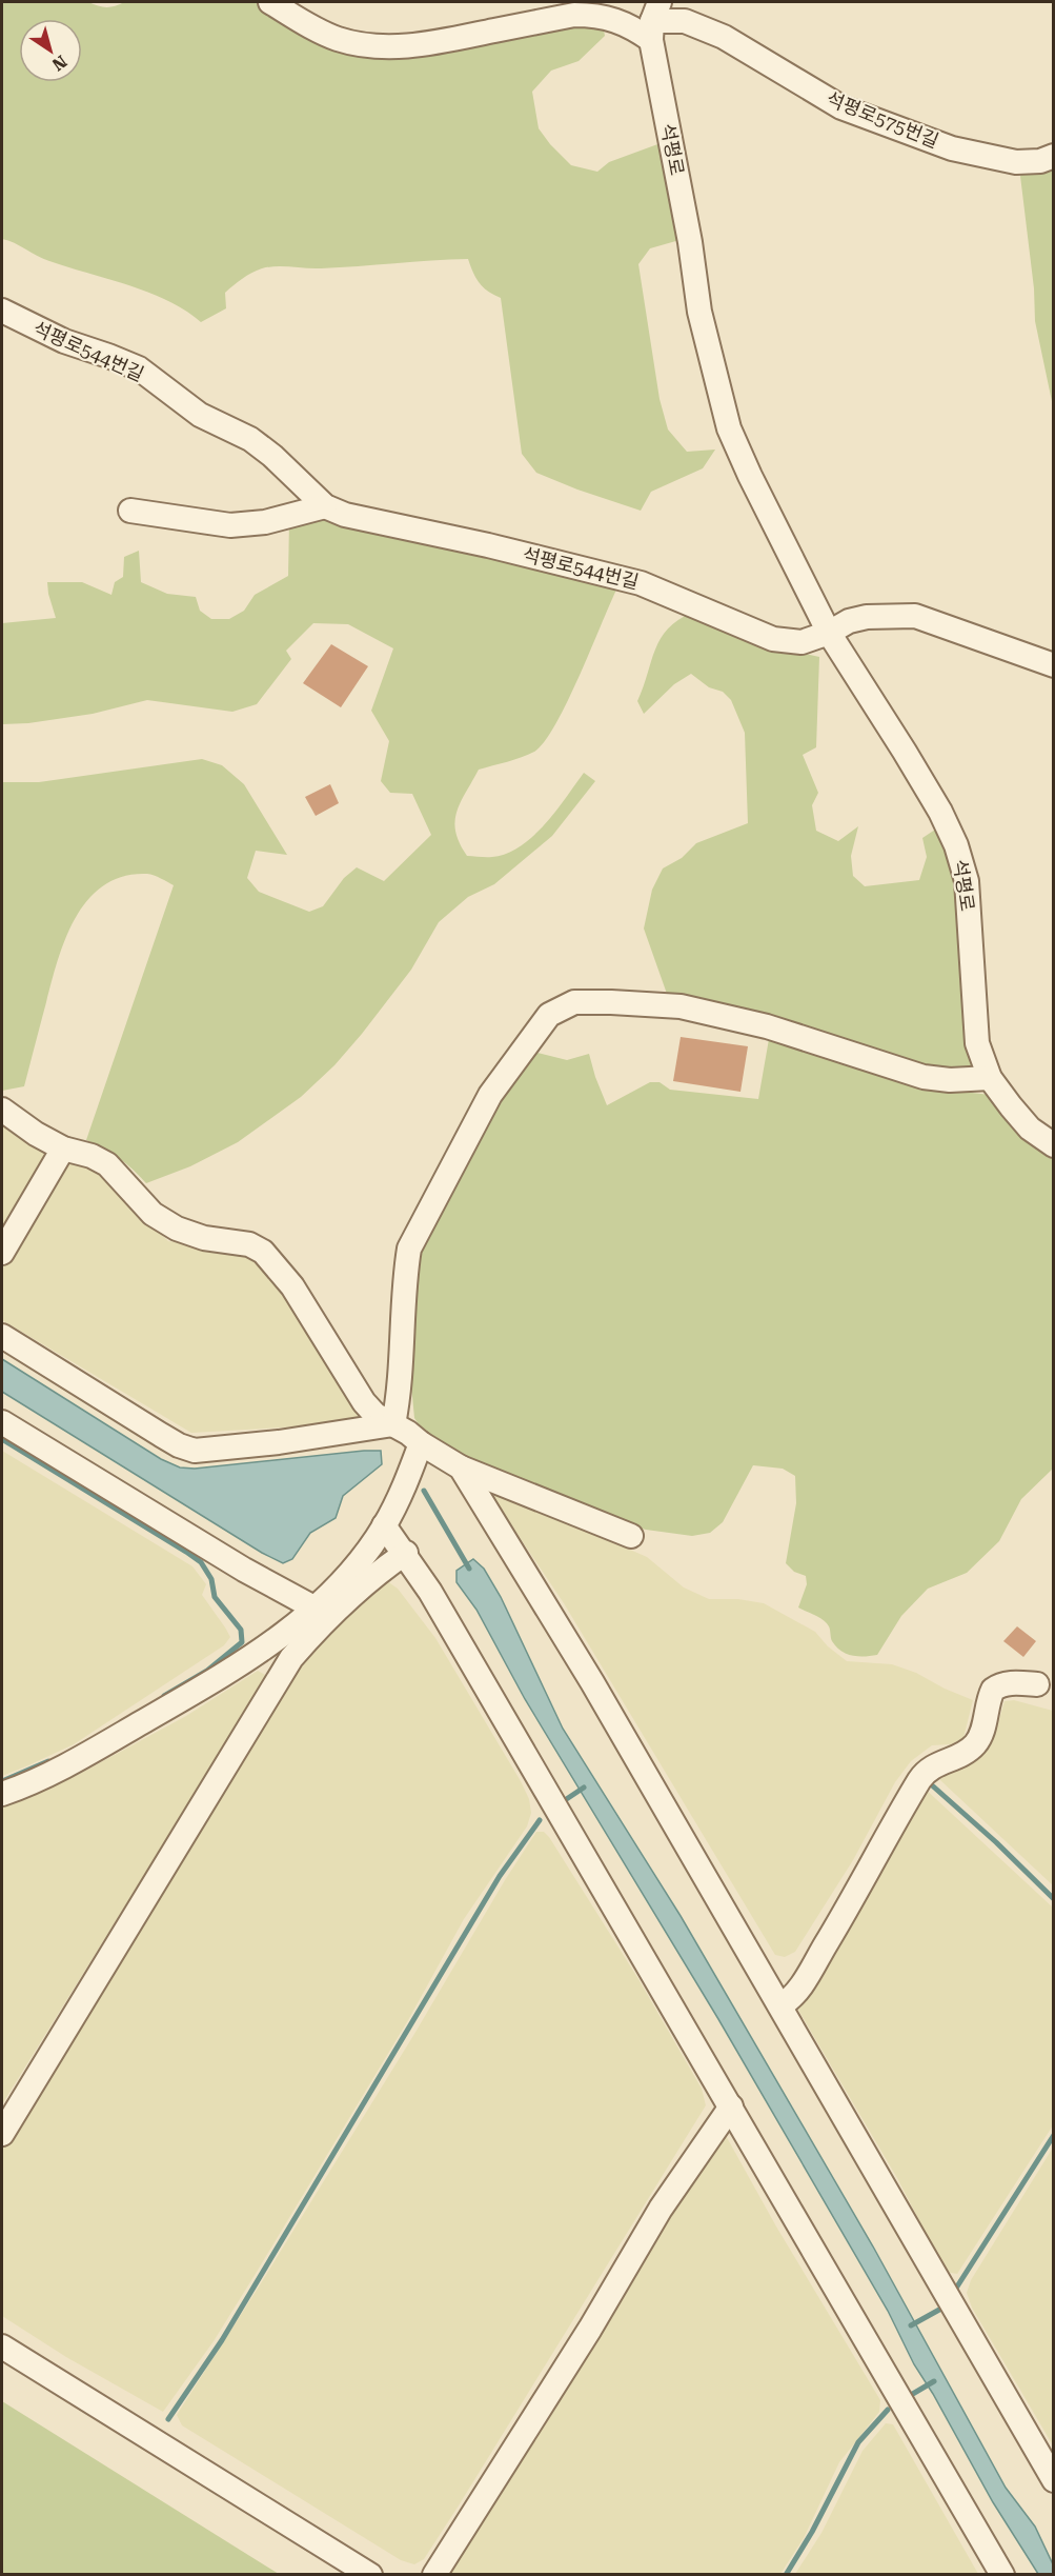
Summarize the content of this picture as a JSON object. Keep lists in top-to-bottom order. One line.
{"streets":{"street":["석평로575번길","석평로","석평로544번길"]},"crossings":[["석평로575번길","석평로"],["석평로","석평로544번길"]],"north":"bottom right"}
